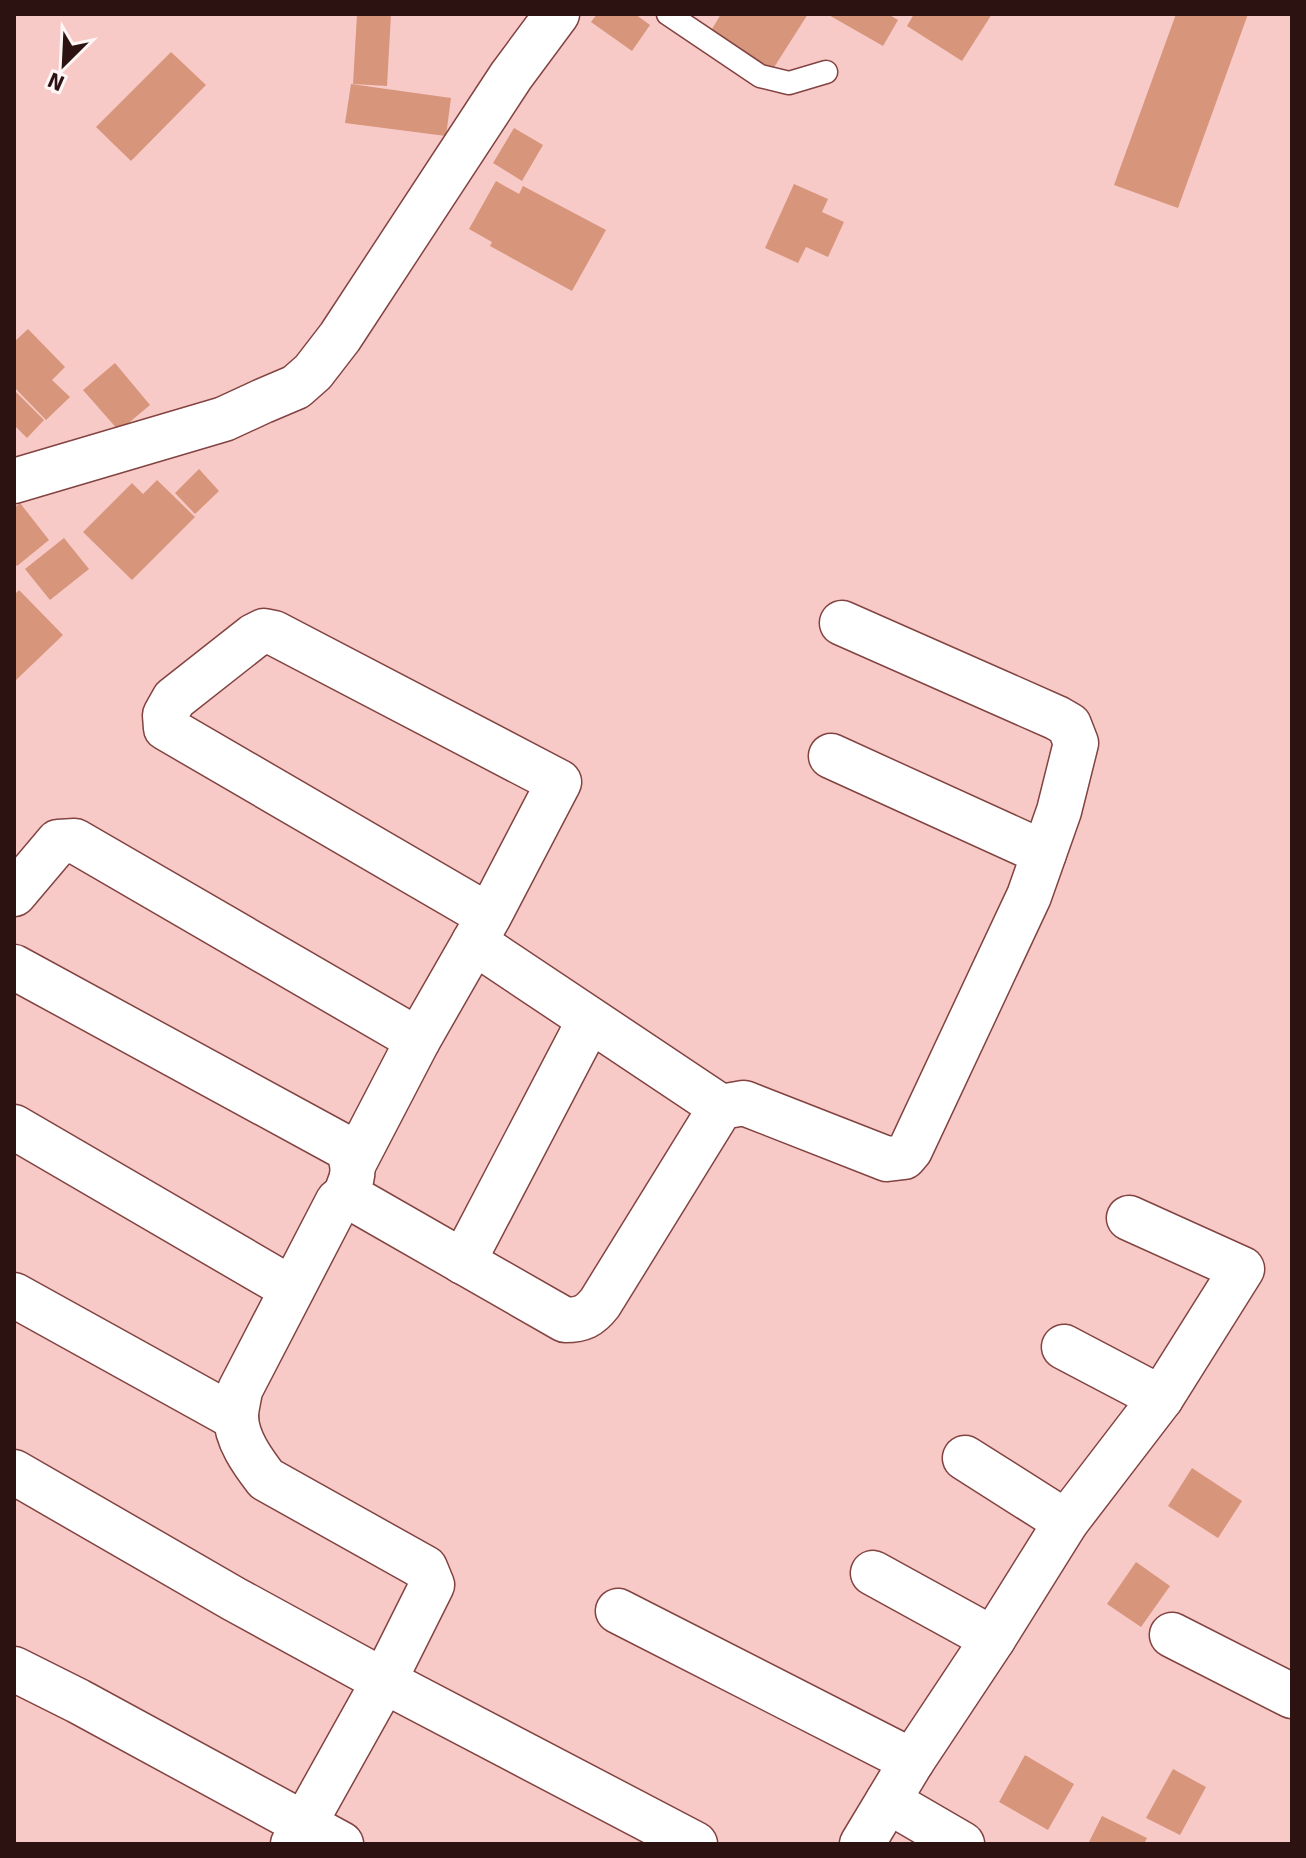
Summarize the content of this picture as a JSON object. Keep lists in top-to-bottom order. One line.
{"north":"bottom left"}
